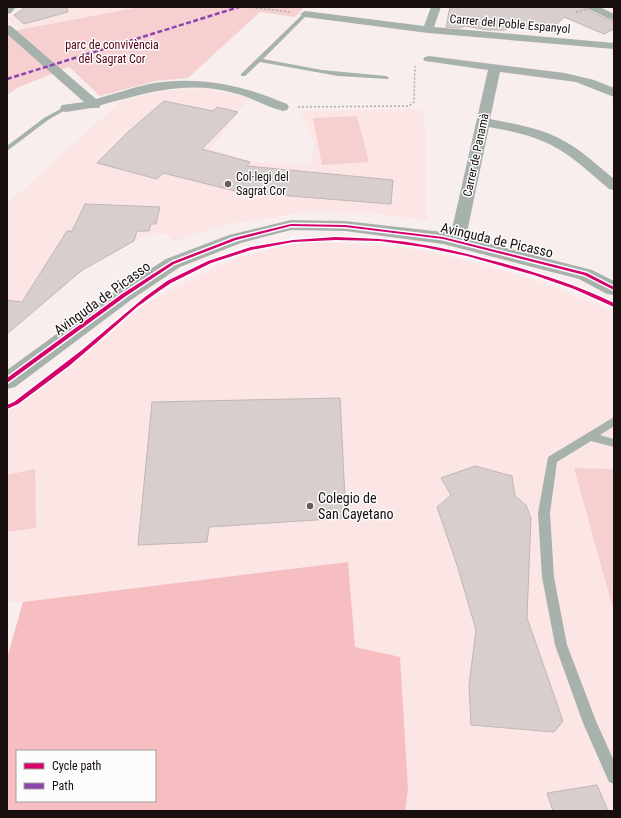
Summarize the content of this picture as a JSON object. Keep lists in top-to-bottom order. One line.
{"streets":{"street":["Carrer del Poble Espanyol","Carrer de Panamà","Avinguda de Picasso"]},"crossings":[["Carrer de Panamà","Avinguda de Picasso"]],"parks":["parc de convivència del Sagrat Cor"],"places":["Col·legi del Sagrat Cor","Colegio de San Cayetano"],"legend":["Cycle path","Path"]}
